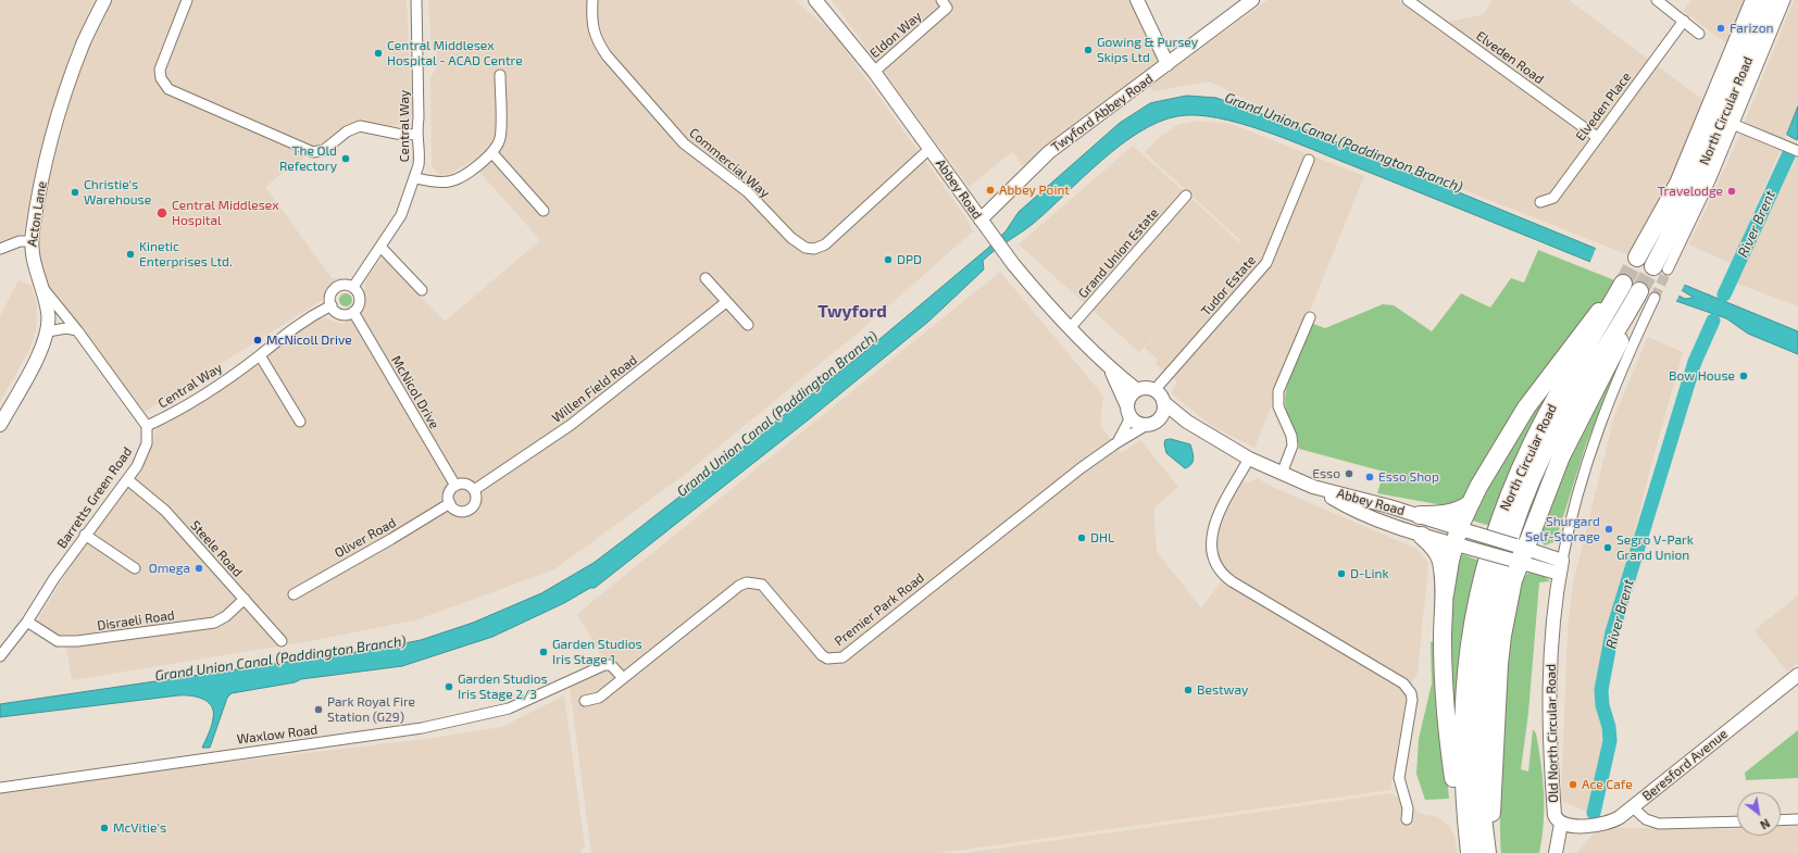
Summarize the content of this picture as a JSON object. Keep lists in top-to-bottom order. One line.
{"streets":{"highway":["North Circular Road"],"street":["Eldon Way","Elveden Road","Elveden Place","Twyford Abbey Road","Central Way","Commercial Way","Abbey Road","Acton Lane","Grand Union Estate","Tudor Estate","Willen Field Road","McNicol Drive","Barretts Green Road","Oliver Road","Steele Road","Premier Park Road","Disraeli Road","Old North Circular Road","Waxlow Road","Beresford Avenue"]},"crossings":[["Eldon Way","Abbey Road"],["Elveden Road","Elveden Place"],["Twyford Abbey Road","Abbey Road"],["Central Way","McNicol Drive"],["Central Way","Barretts Green Road"],["Commercial Way","Abbey Road"],["Abbey Road","Grand Union Estate"],["Abbey Road","Tudor Estate"],["Abbey Road","Premier Park Road"],["Abbey Road","Old North Circular Road"],["Tudor Estate","Premier Park Road"],["Willen Field Road","McNicol Drive"],["Willen Field Road","Oliver Road"],["McNicol Drive","Oliver Road"],["Barretts Green Road","Steele Road"],["Barretts Green Road","Disraeli Road"],["Steele Road","Disraeli Road"],["Premier Park Road","Waxlow Road"],["Old North Circular Road","Beresford Avenue"]],"districts":["Twyford"],"water":["Grand Union Canal (Paddington Branch)","River Brent"],"places":["Farizon","Gowing & Pursey Skips Ltd","Central Middlesex Hospital - ACAD Centre","The Old Refectory","Abbey Point","Travelodge","Christie's Warehouse","Central Middlesex Hospital","Kinetic Enterprises Ltd.","DPD","McNicoll Drive","Bow House","Esso","Esso Shop","Shurgard Self-Storage","DHL","Segro V-Park Grand Union","Omega","D-Link","Garden Studios Iris Stage 1","Garden Studios Iris Stage 2/3","Bestway","Park Royal Fire Station (G29)","Ace Cafe","McVitie's"],"north":"bottom right"}
